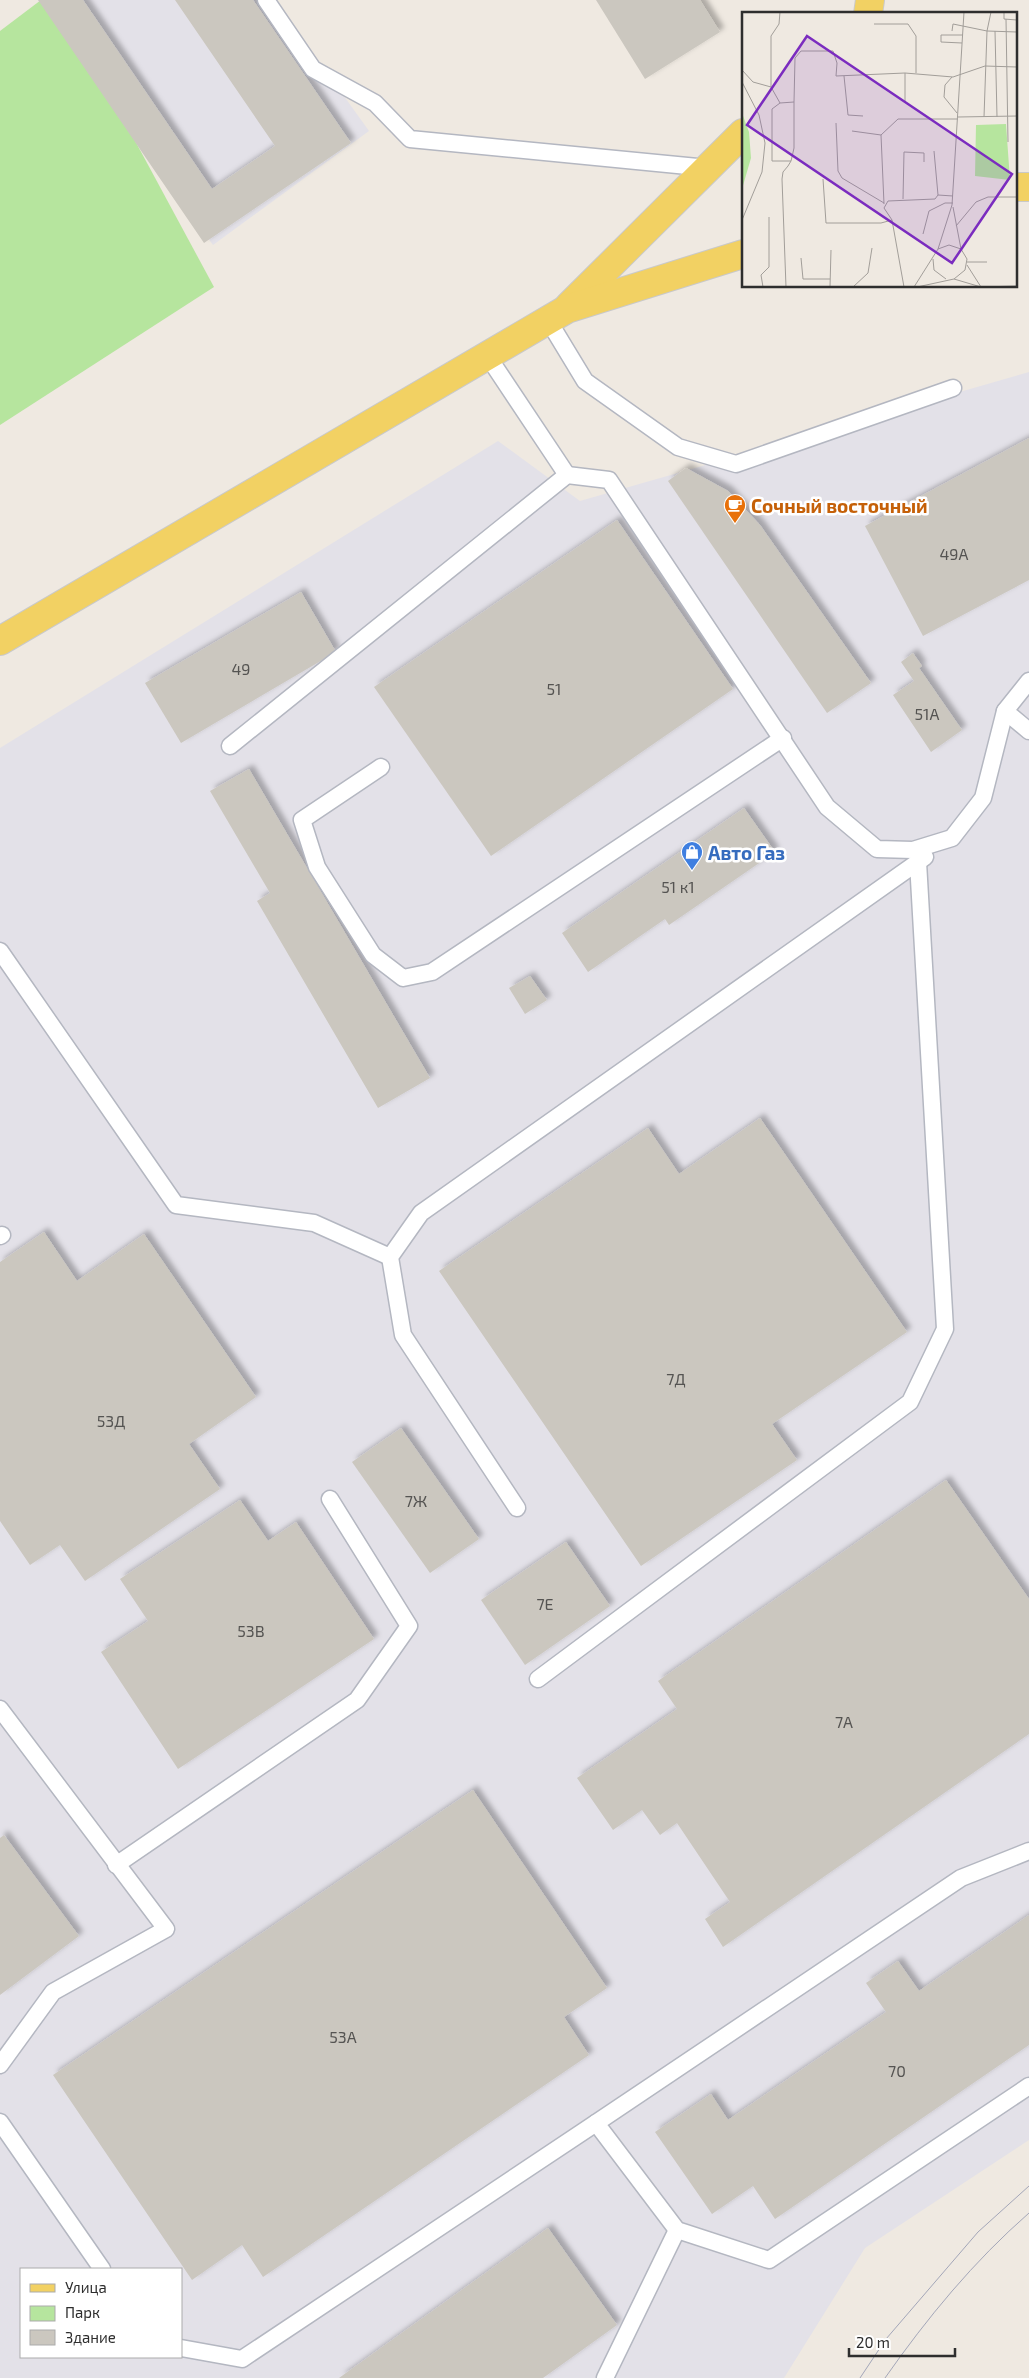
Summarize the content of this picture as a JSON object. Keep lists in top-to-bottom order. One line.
{"places":{"cafe":["Сочный восточный"],"shop":["Авто Газ"]},"house_numbers":["49А","49","51","51А","51 к1","7Д","53Д","7Ж","7Е","53В","7А","53А","70"],"legend":["Улица","Парк","Здание"],"scale_bar":"20 m"}
